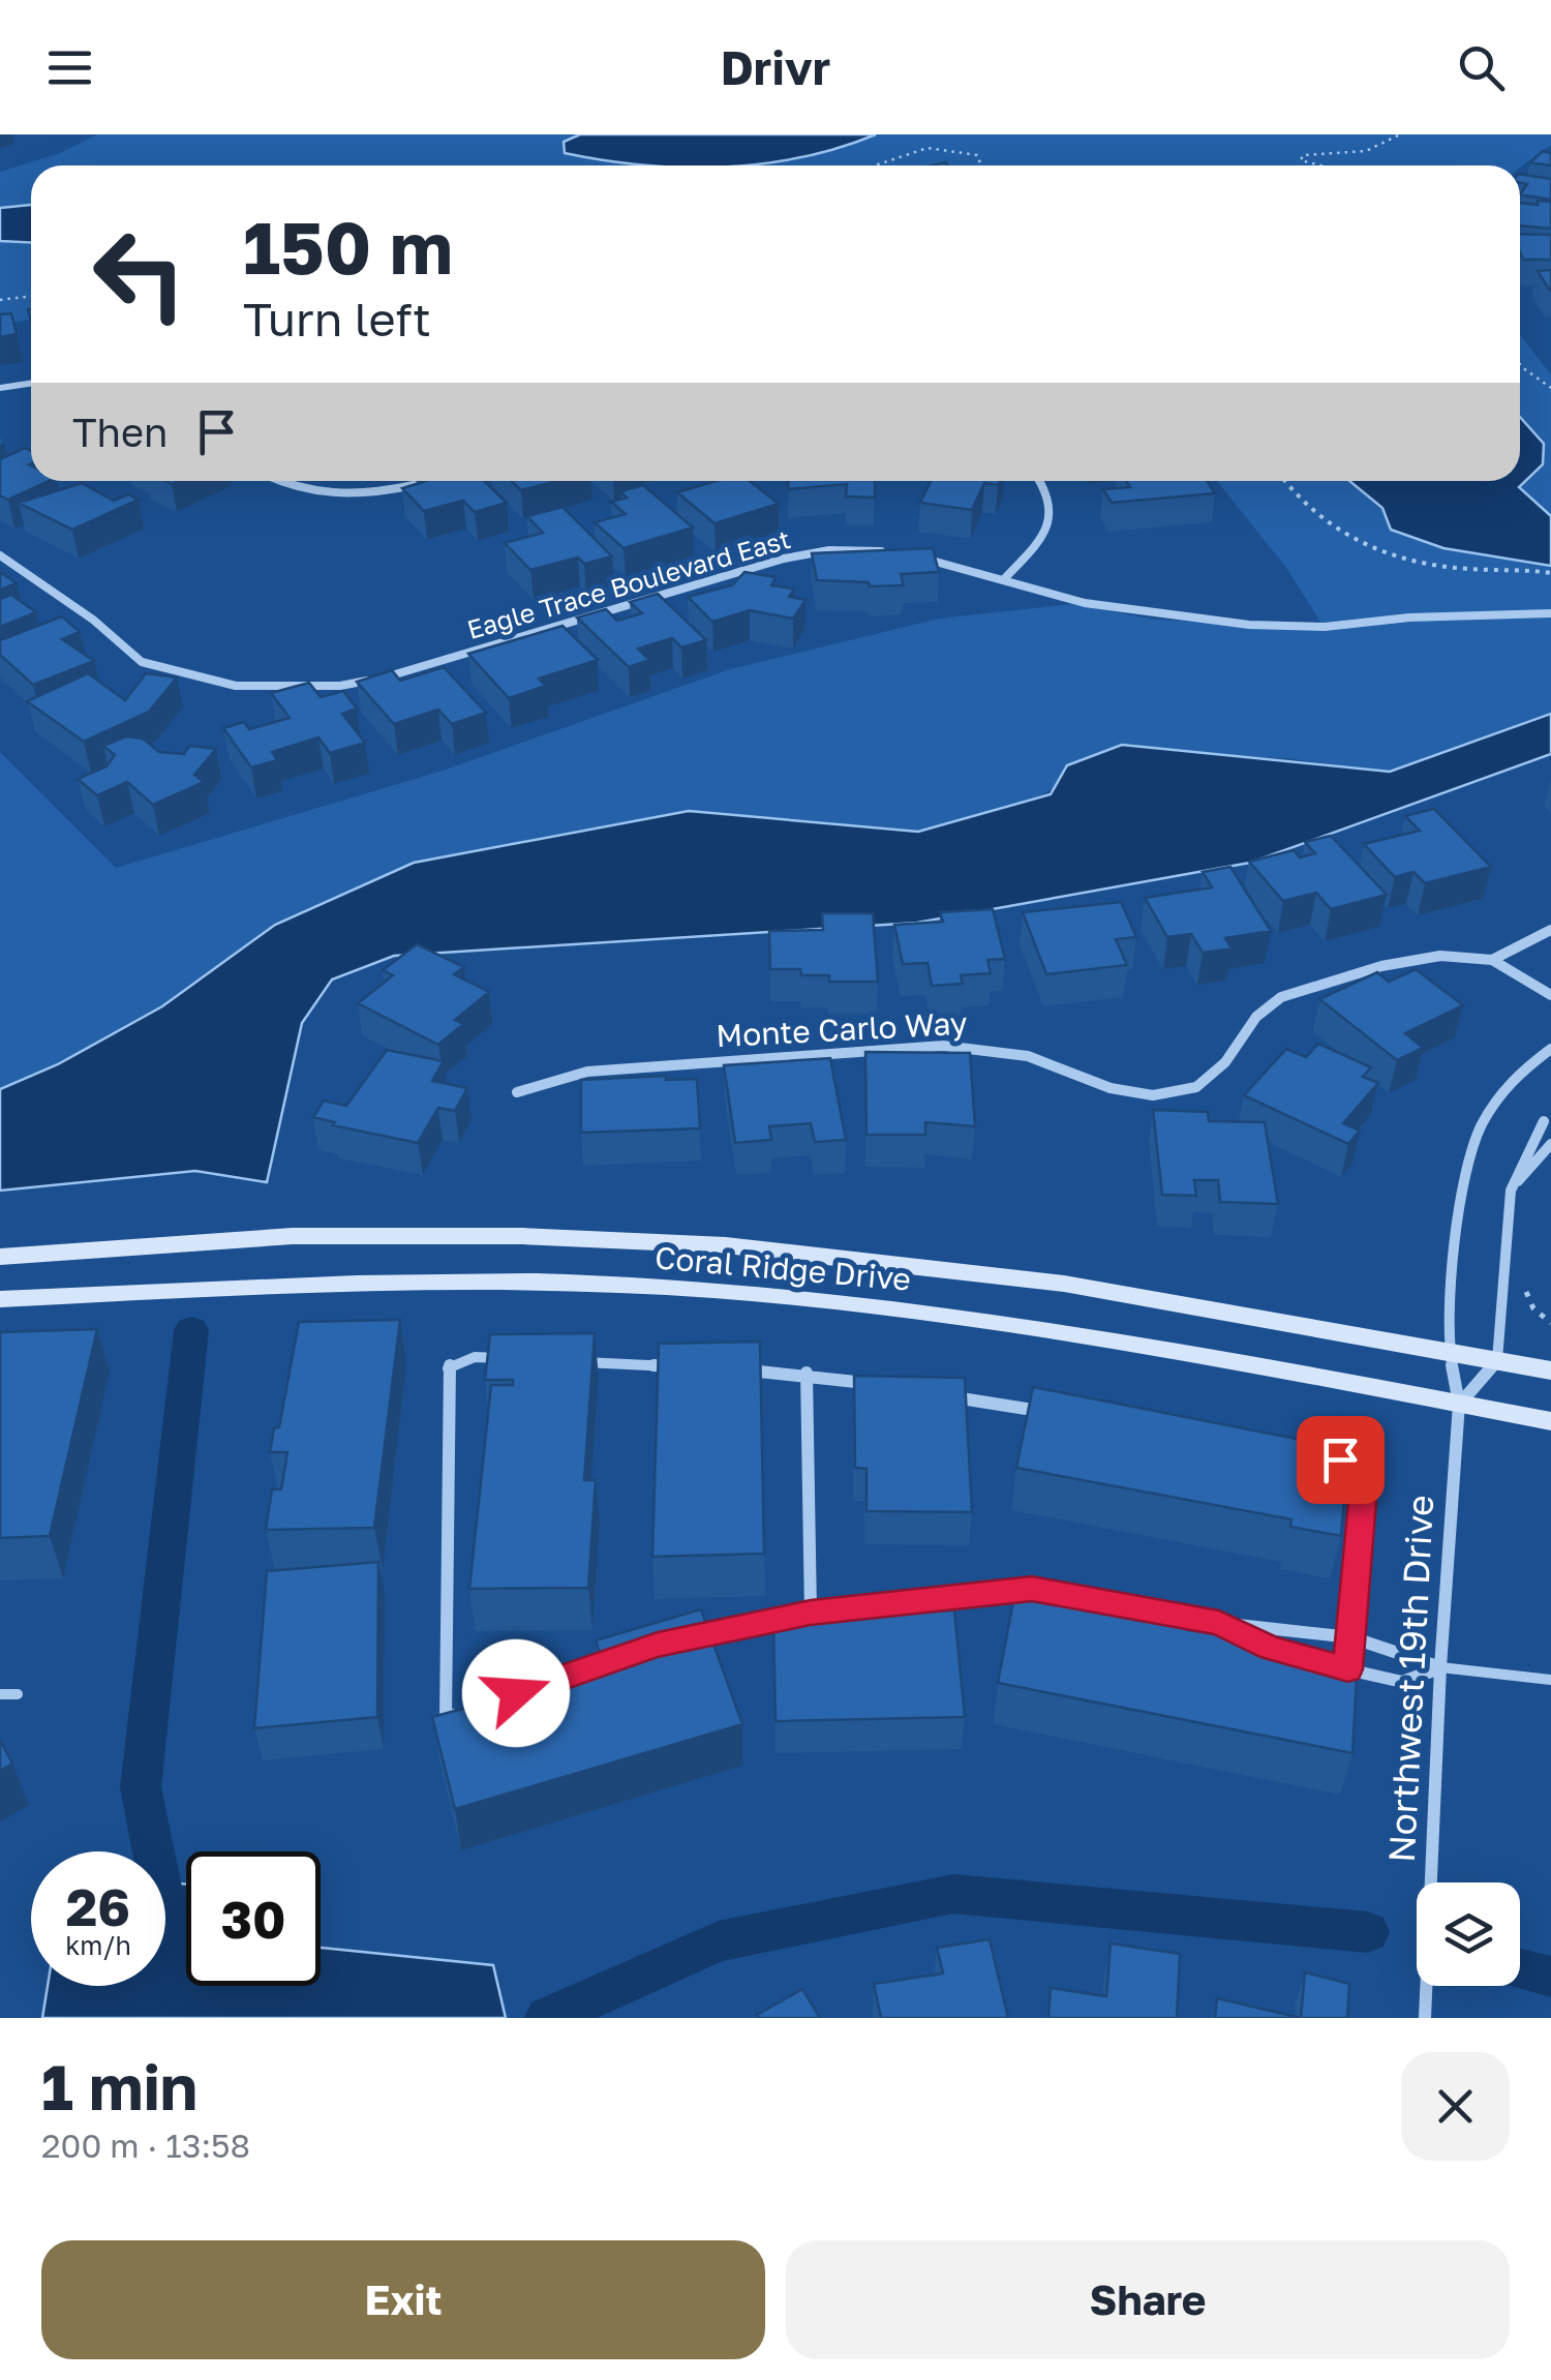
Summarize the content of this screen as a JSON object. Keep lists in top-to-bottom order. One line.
{"streets":{"main road":["Coral Ridge Drive"],"street":["Eagle Trace Boulevard East","Monte Carlo Way","Northwest 19th Drive"]},"crossings":[["Coral Ridge Drive","Northwest 19th Drive"]],"page":{"header":"Drivr","turn":["150 m","Turn left"],"then":"Then","speed":"26 km/h","limit":"30","heading":["1 min","200 m · 13:58"],"buttons":["Exit","Share"]}}
